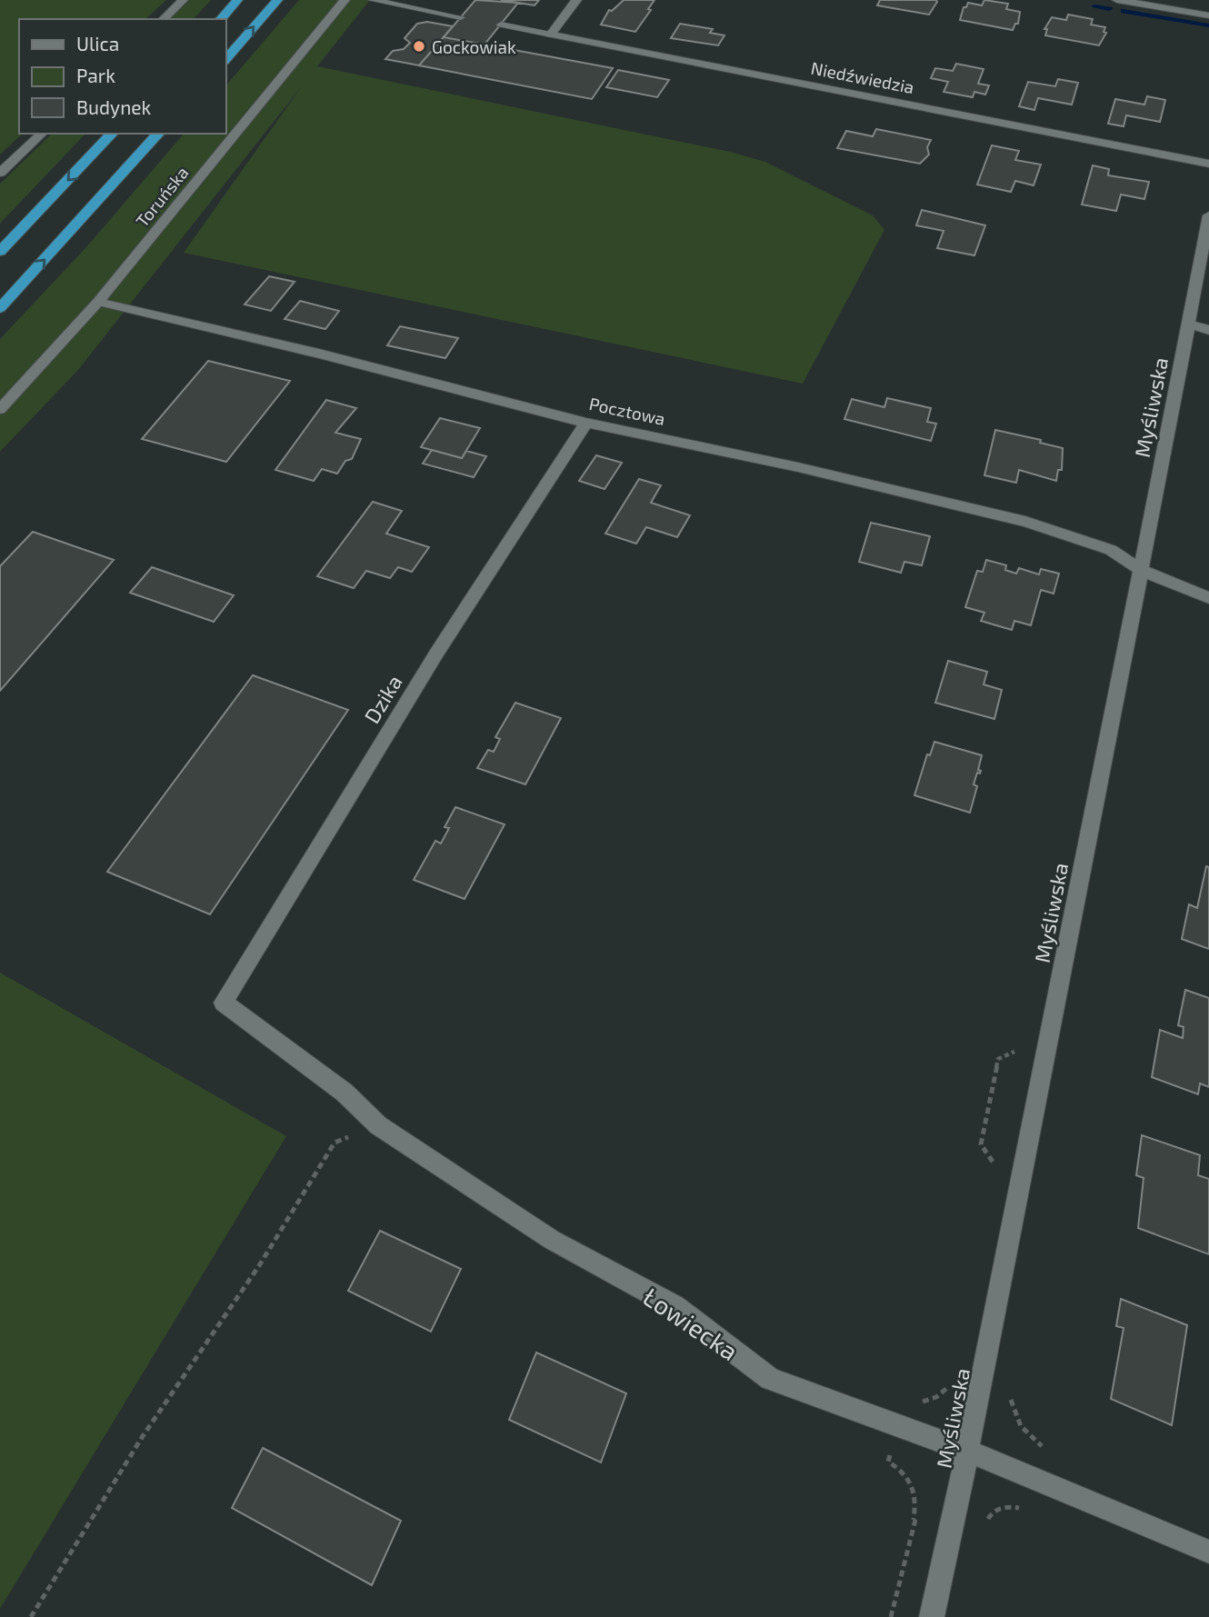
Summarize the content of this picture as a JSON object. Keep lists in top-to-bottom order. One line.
{"streets":{"street":["Niedźwiedzia","Toruńska","Myśliwska","Pocztowa","Dzika","Łowiecka"]},"crossings":[["Toruńska","Pocztowa"],["Myśliwska","Pocztowa"],["Myśliwska","Łowiecka"],["Pocztowa","Dzika"],["Dzika","Łowiecka"]],"places":["Gockowiak"],"legend":["Ulica","Park","Budynek"]}
